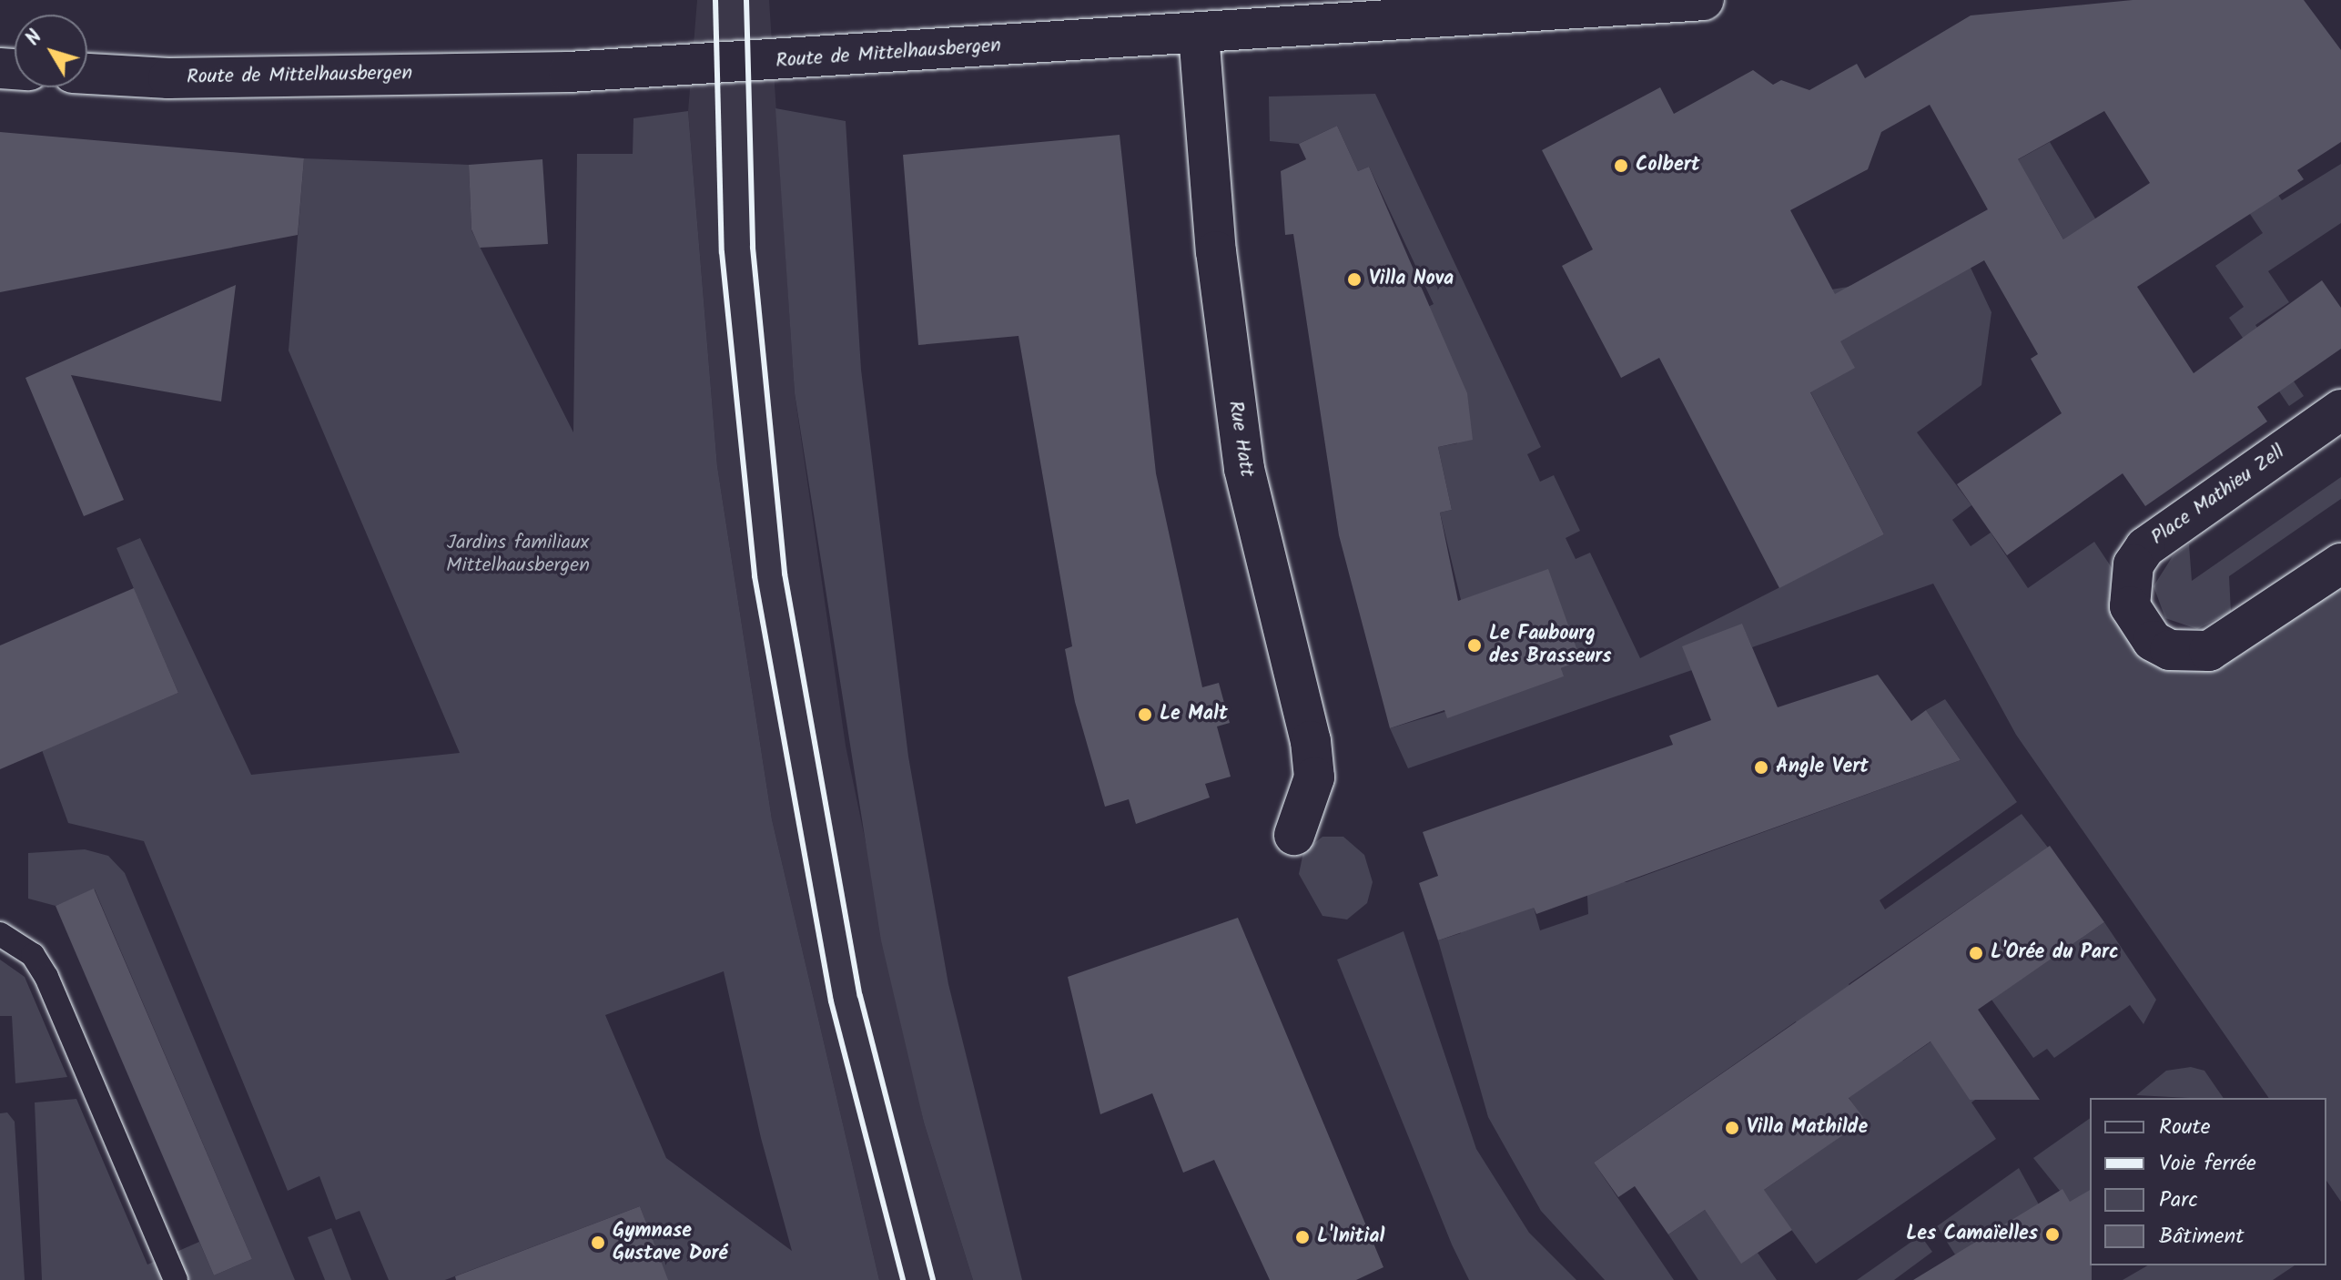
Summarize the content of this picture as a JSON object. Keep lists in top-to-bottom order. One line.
{"streets":{"main road":["Route de Mittelhausbergen","Rue Hatt","Place Mathieu Zell"]},"crossings":[["Route de Mittelhausbergen","Rue Hatt"]],"parks":["Jardins familiaux Mittelhausbergen"],"places":["Colbert","Villa Nova","Le Faubourg des Brasseurs","Le Malt","Angle Vert","L'Orée du Parc","Villa Mathilde","Les Camaïelles","L'Initial","Gymnase Gustave Doré"],"legend":["Route","Voie ferrée","Parc","Bâtiment"],"north":"top left"}
